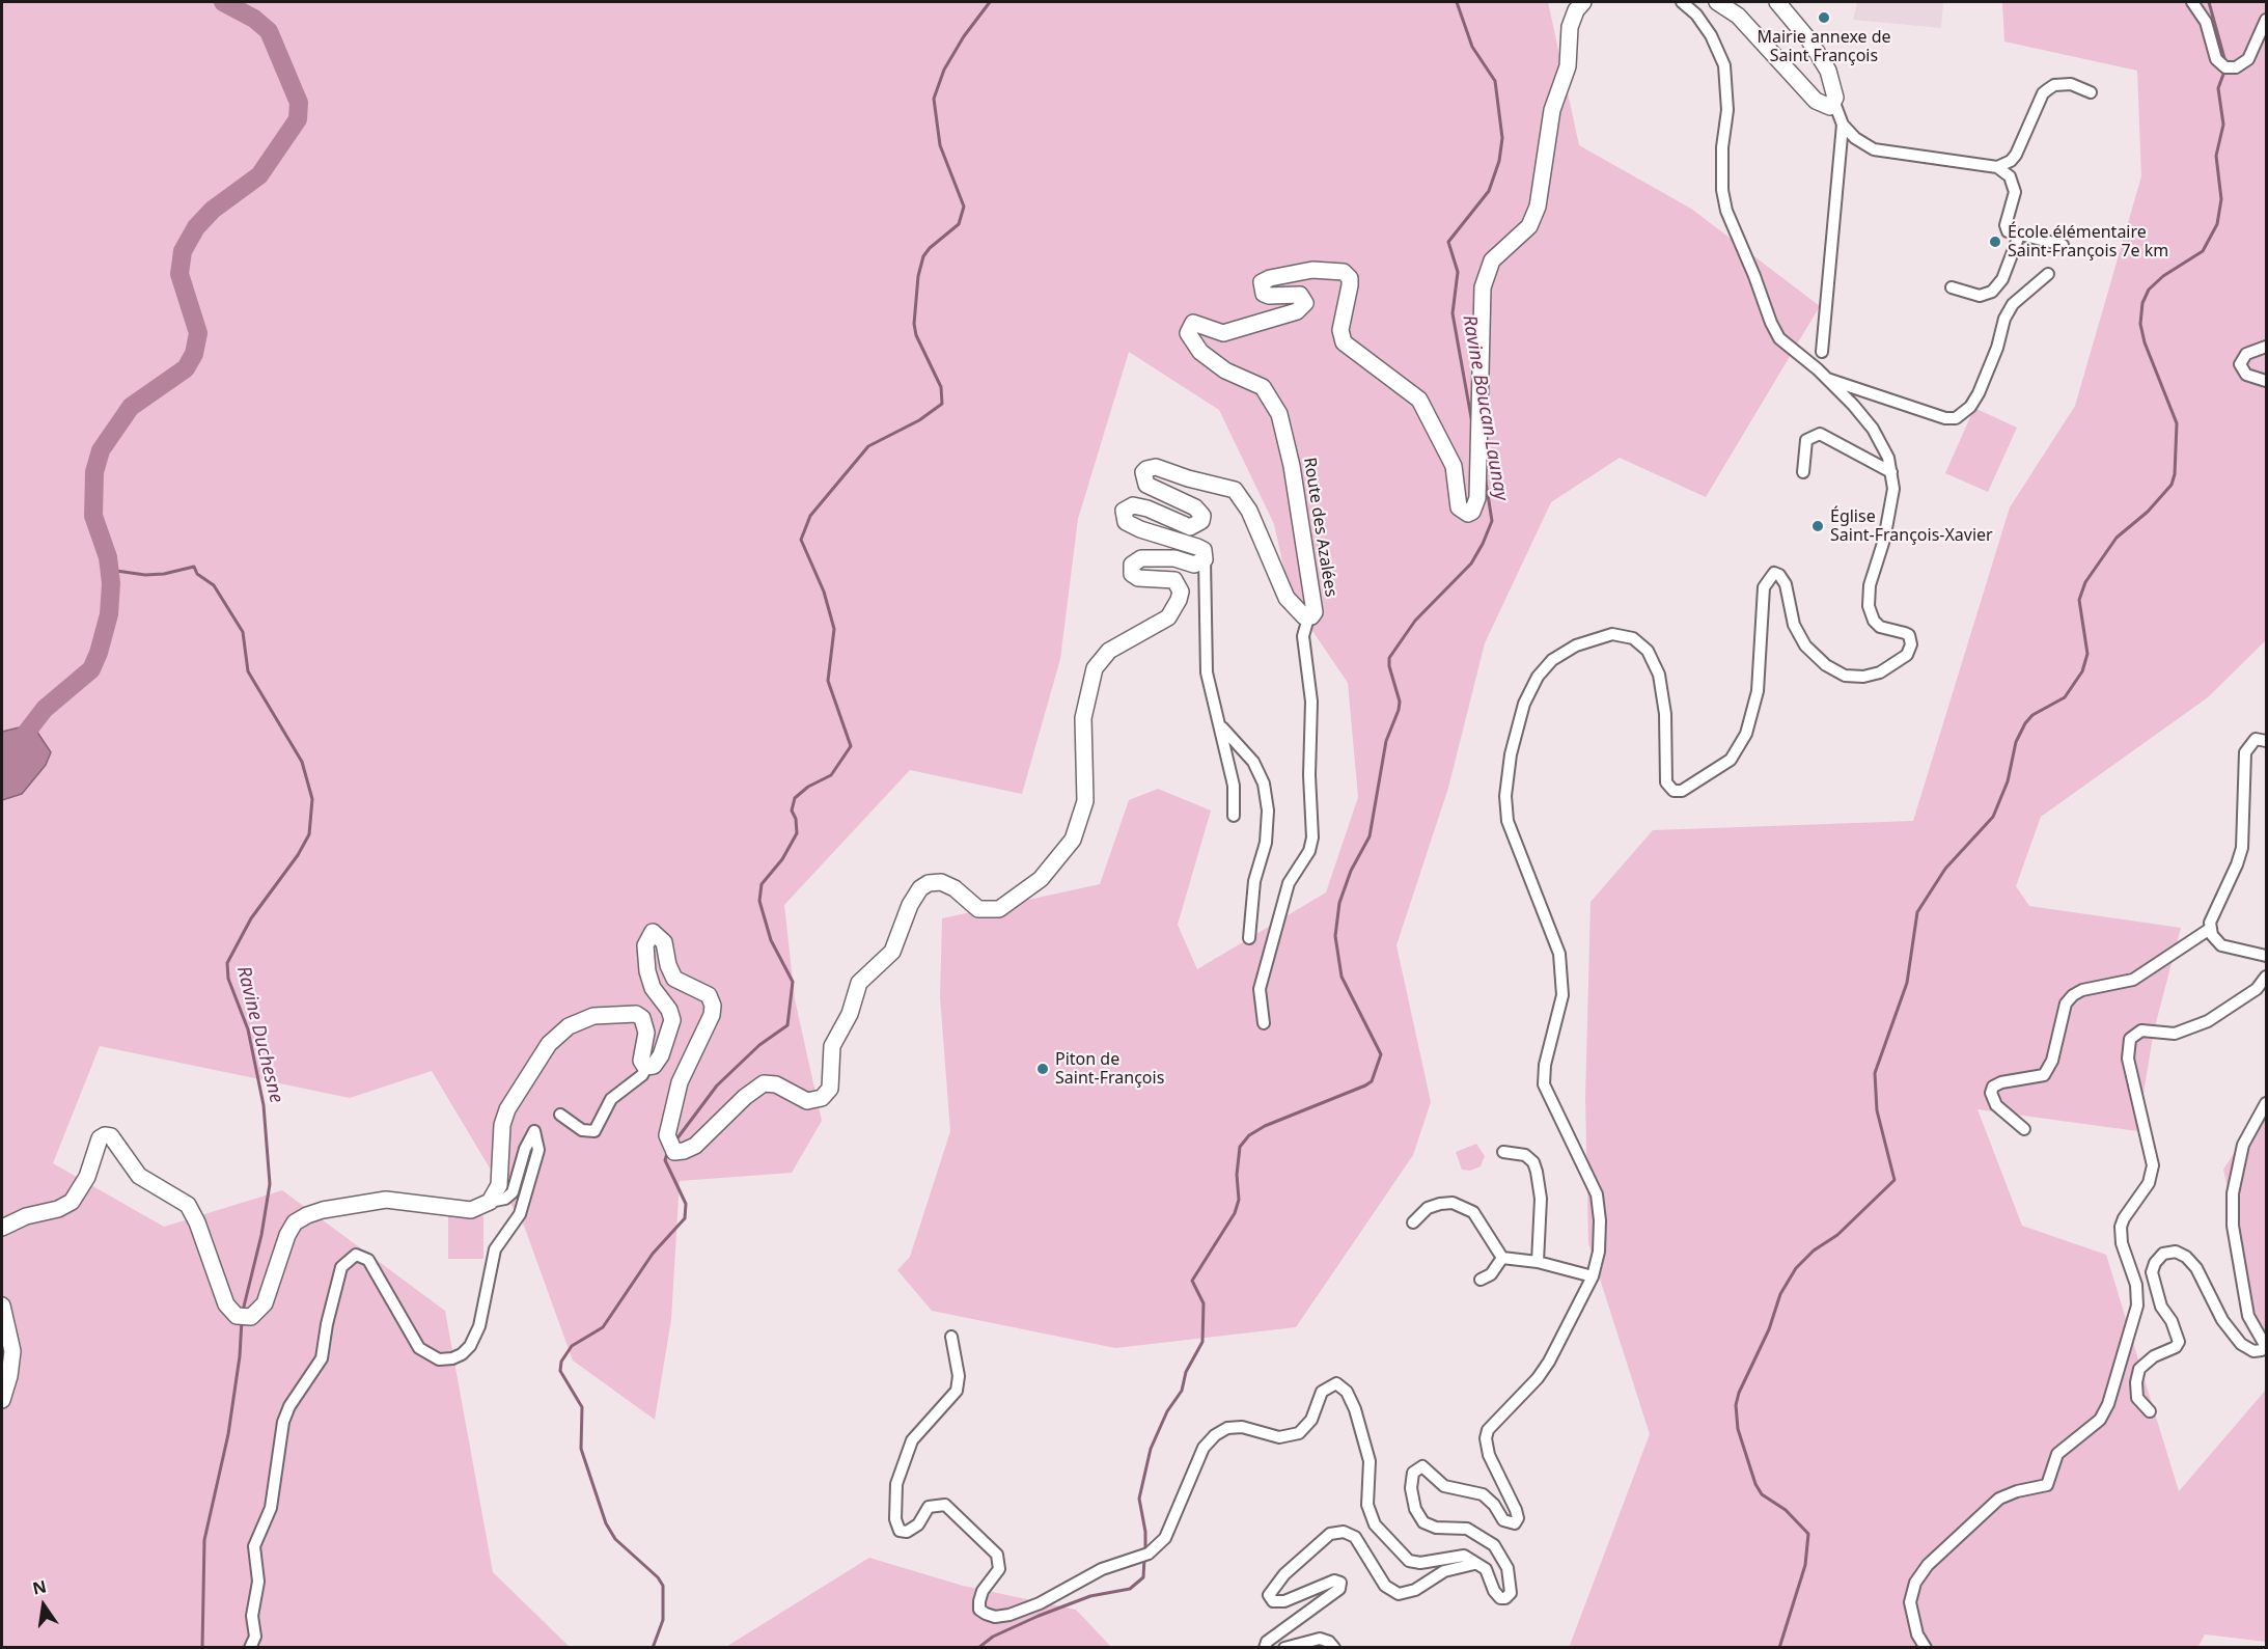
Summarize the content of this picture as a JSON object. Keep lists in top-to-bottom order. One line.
{"streets":{"main road":["Route des Azalées"]},"water":["Ravine Boucan Launay","Ravine Duchesne"],"places":["Mairie annexe de Saint François","École élémentaire Saint-François 7e km","Église Saint-François-Xavier","Piton de Saint-François"],"north":"top"}
